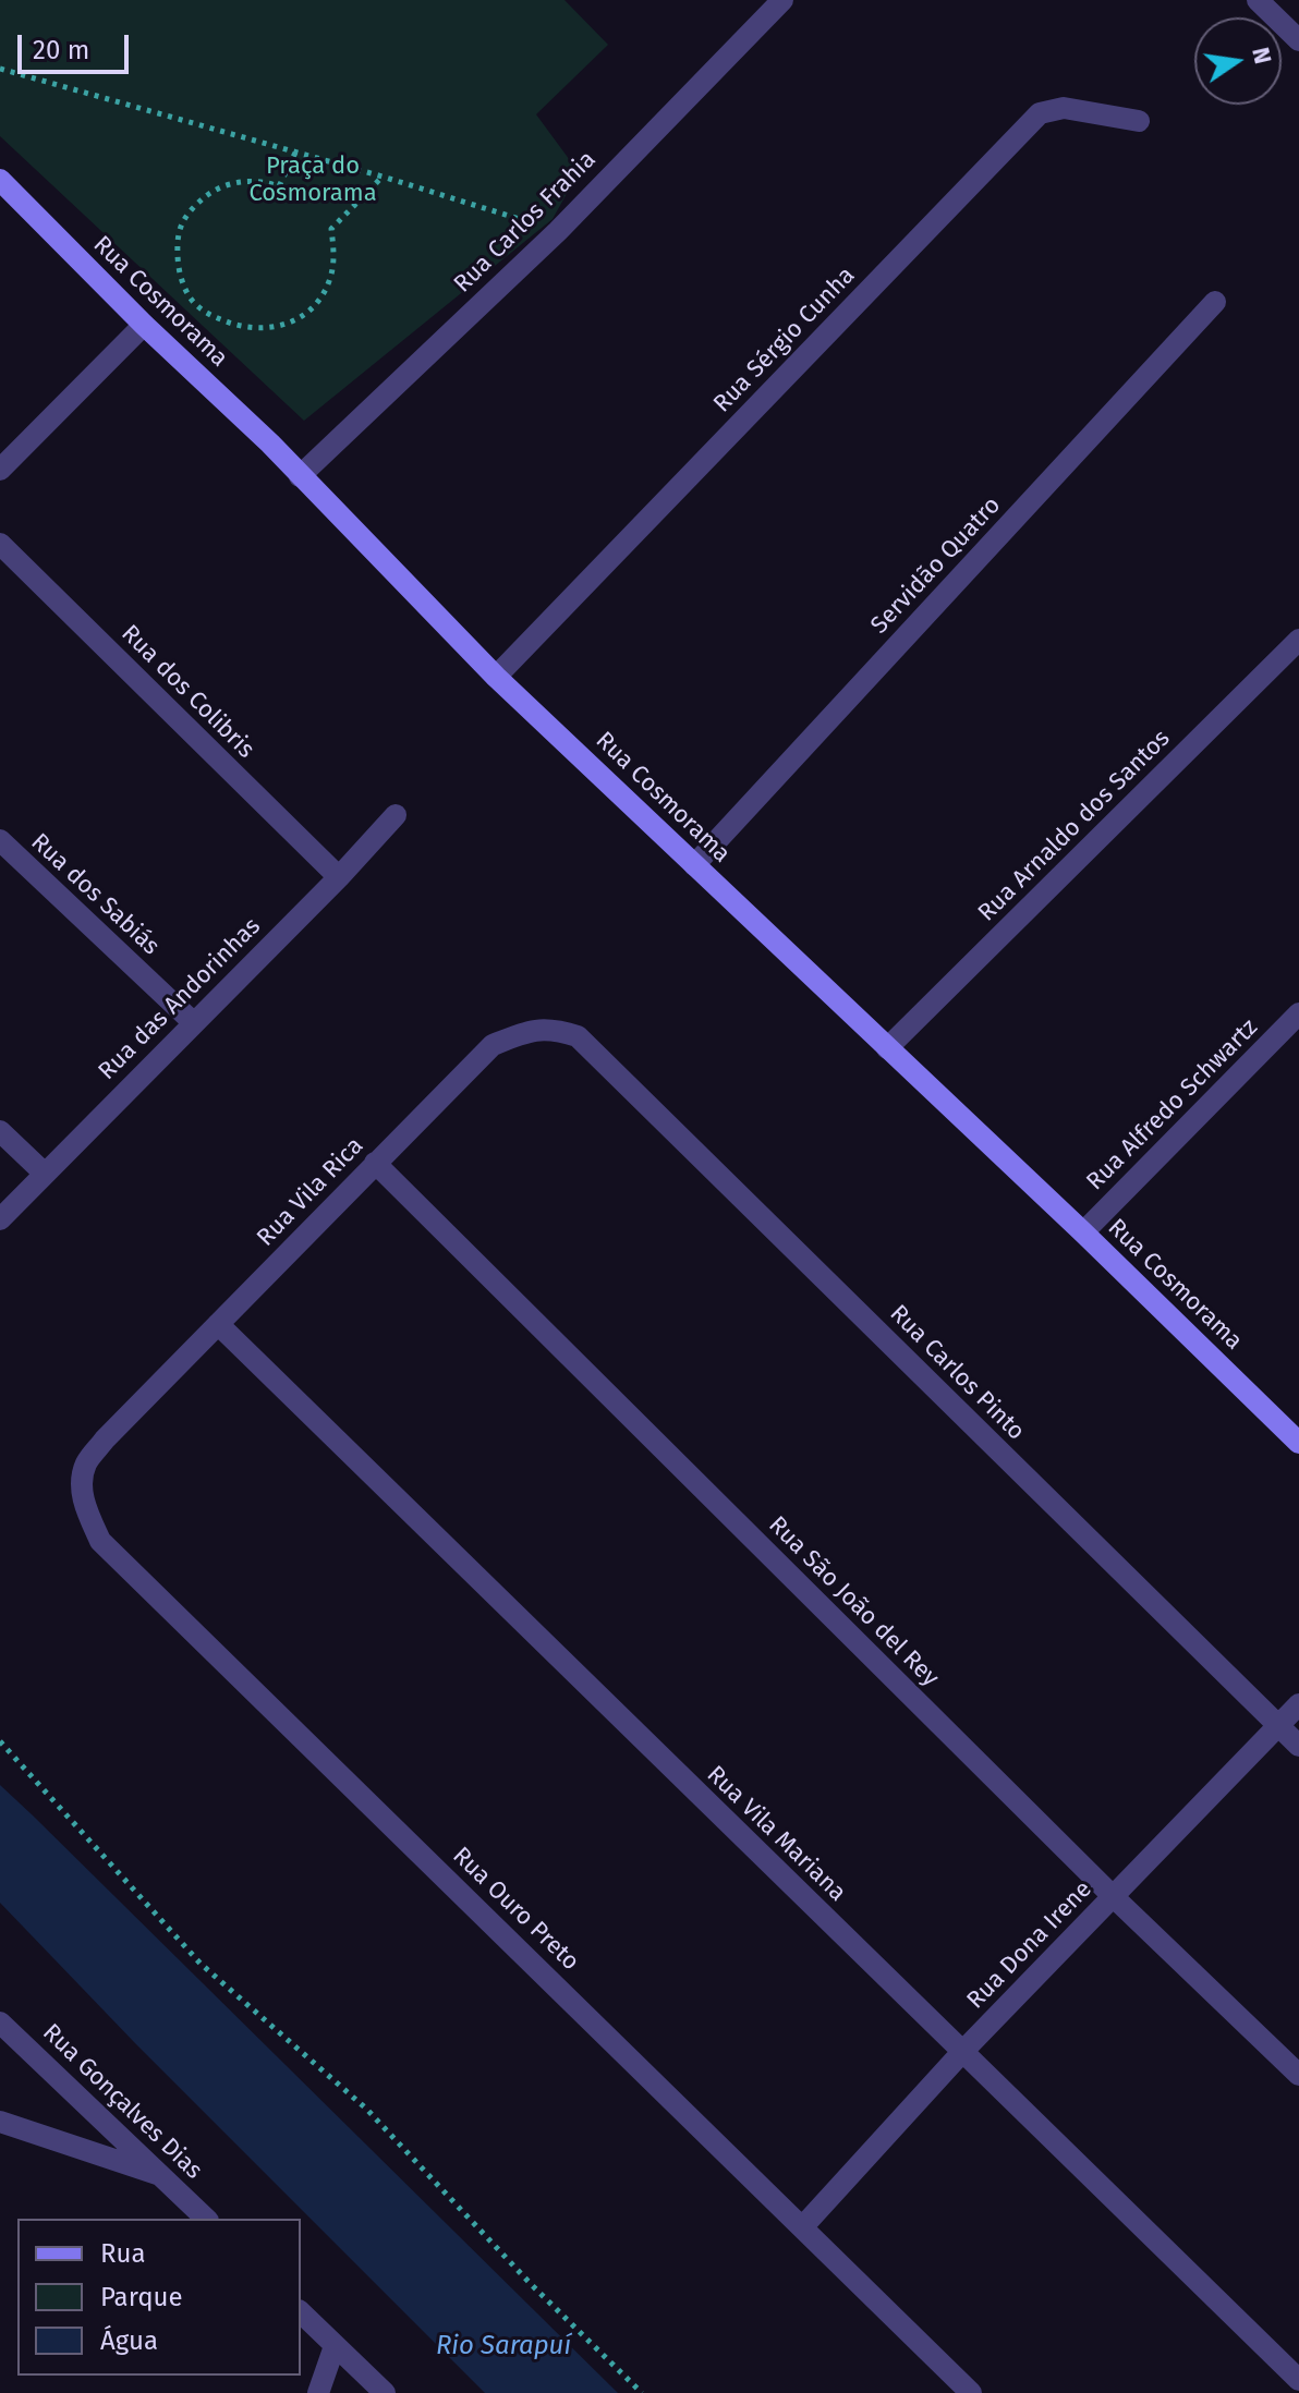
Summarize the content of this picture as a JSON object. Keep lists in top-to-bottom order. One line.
{"streets":{"main road":["Rua Cosmorama"],"street":["Rua Carlos Frahia","Rua Sérgio Cunha","Servidão Quatro","Rua dos Colibris","Rua Arnaldo dos Santos","Rua dos Sabiás","Rua das Andorinhas","Rua Alfredo Schwartz","Rua Vila Rica","Rua Carlos Pinto","Rua São João del Rey","Rua Vila Mariana","Rua Ouro Preto","Rua Dona Irene","Rua Gonçalves Dias"]},"crossings":[["Rua Carlos Frahia","Rua Cosmorama"],["Rua Cosmorama","Rua Sérgio Cunha"],["Rua Cosmorama","Servidão Quatro"],["Rua Cosmorama","Rua Arnaldo dos Santos"],["Rua Cosmorama","Rua Alfredo Schwartz"],["Rua dos Colibris","Rua das Andorinhas"],["Rua dos Sabiás","Rua das Andorinhas"],["Rua Vila Rica","Rua Carlos Pinto"],["Rua Vila Rica","Rua São João del Rey"],["Rua Vila Rica","Rua Vila Mariana"],["Rua Vila Rica","Rua Ouro Preto"],["Rua Carlos Pinto","Rua Dona Irene"],["Rua São João del Rey","Rua Dona Irene"],["Rua Vila Mariana","Rua Dona Irene"],["Rua Ouro Preto","Rua Dona Irene"]],"water":["Rio Sarapuí"],"parks":["Praça do Cosmorama"],"legend":["Rua","Parque","Água"],"scale_bar":"20 m","north":"right"}
